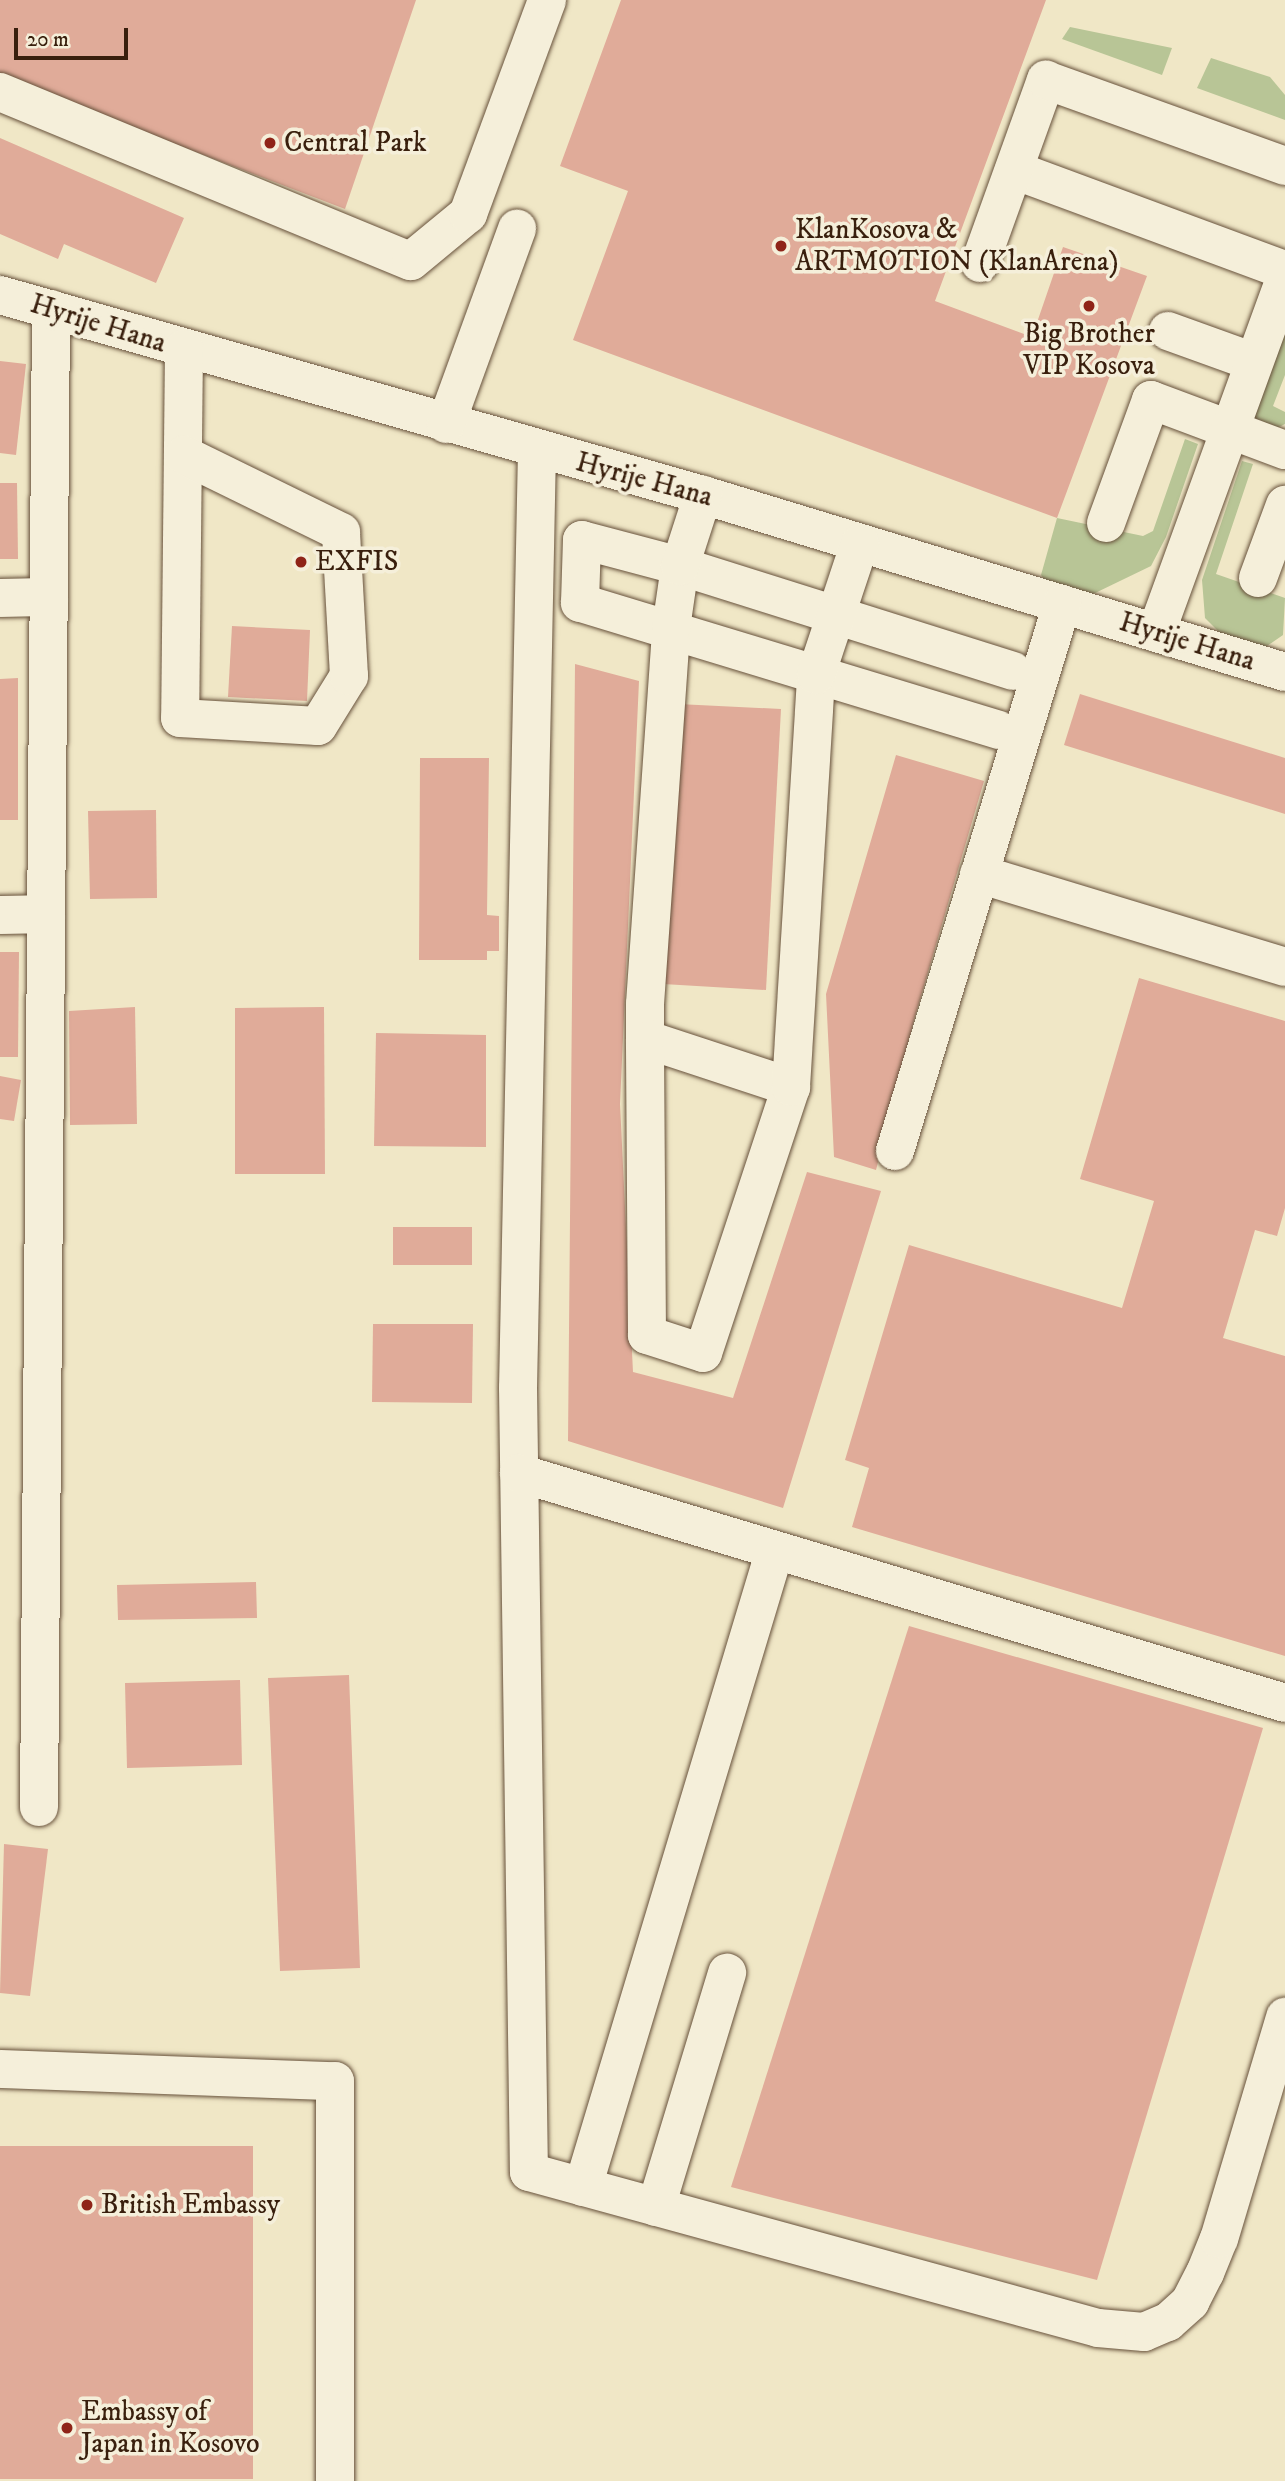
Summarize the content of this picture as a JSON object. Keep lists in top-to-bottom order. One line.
{"streets":{"street":["Hyrije Hana"]},"places":["Central Park","KlanKosova & ARTMOTION (KlanArena)","Big Brother VIP Kosova","EXFIS","British Embassy","Embassy of Japan in Kosovo"],"scale_bar":"20 m"}
